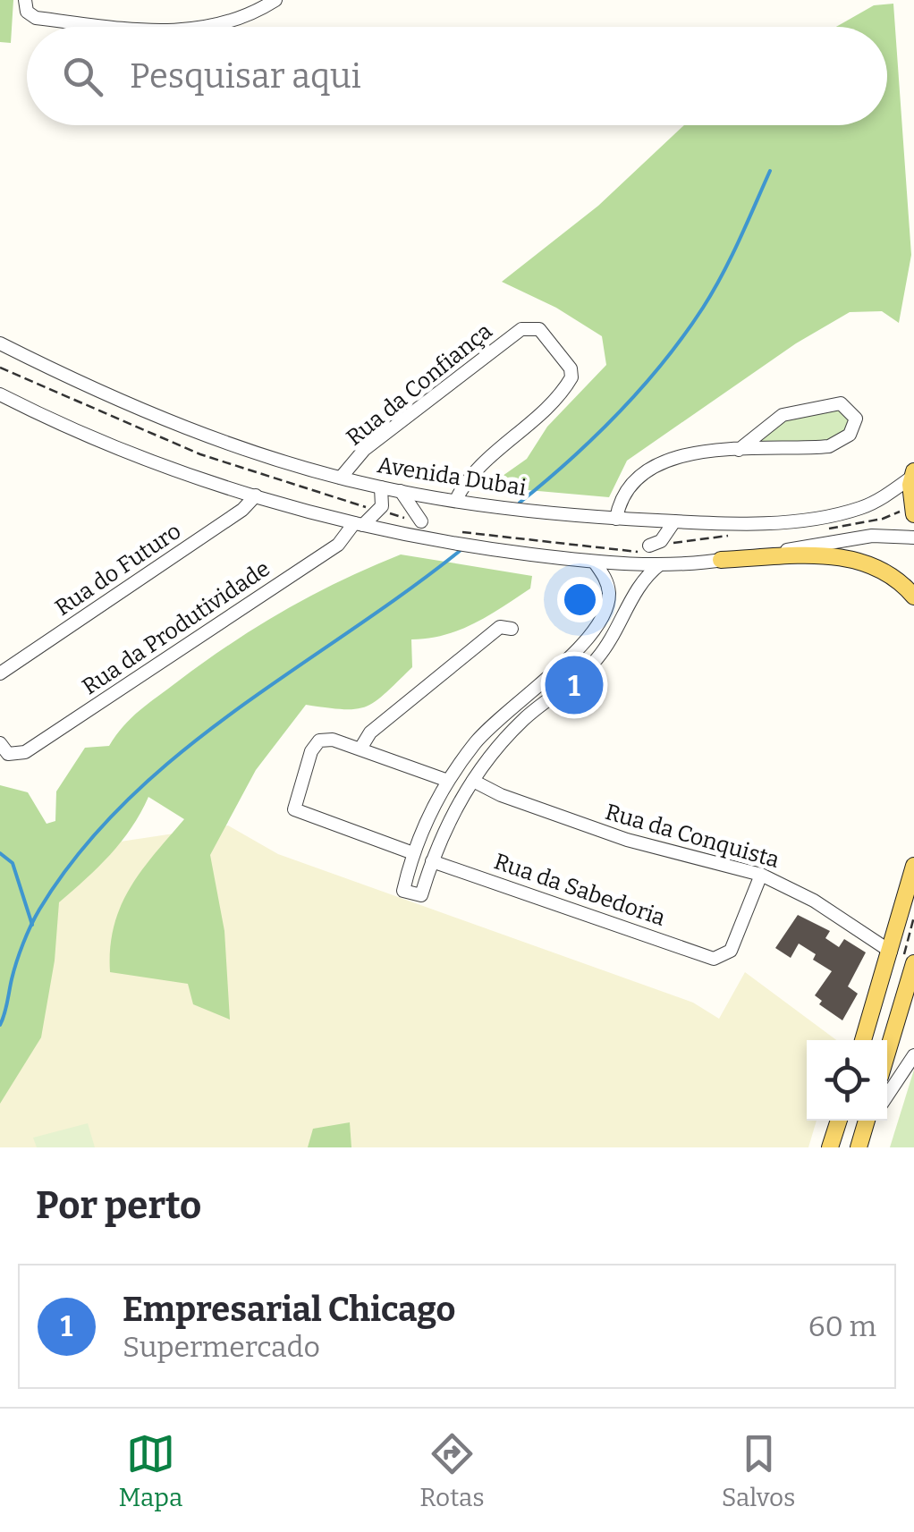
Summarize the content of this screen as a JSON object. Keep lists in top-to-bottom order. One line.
{"streets":{"street":["Rua da Confiança","Avenida Dubai","Rua do Futuro","Rua da Produtividade","Rua da Conquista","Rua da Sabedoria"]},"crossings":[["Rua da Confiança","Avenida Dubai"],["Avenida Dubai","Rua da Produtividade"],["Rua da Conquista","Rua da Sabedoria"]],"page":{"search":"Pesquisar aqui","pins":"1","heading":"Por perto","list":[{"mark":"1","name":"Empresarial Chicago","note":"Supermercado","value":"60 m"}],"nav":["Mapa","Rotas","Salvos"]}}
